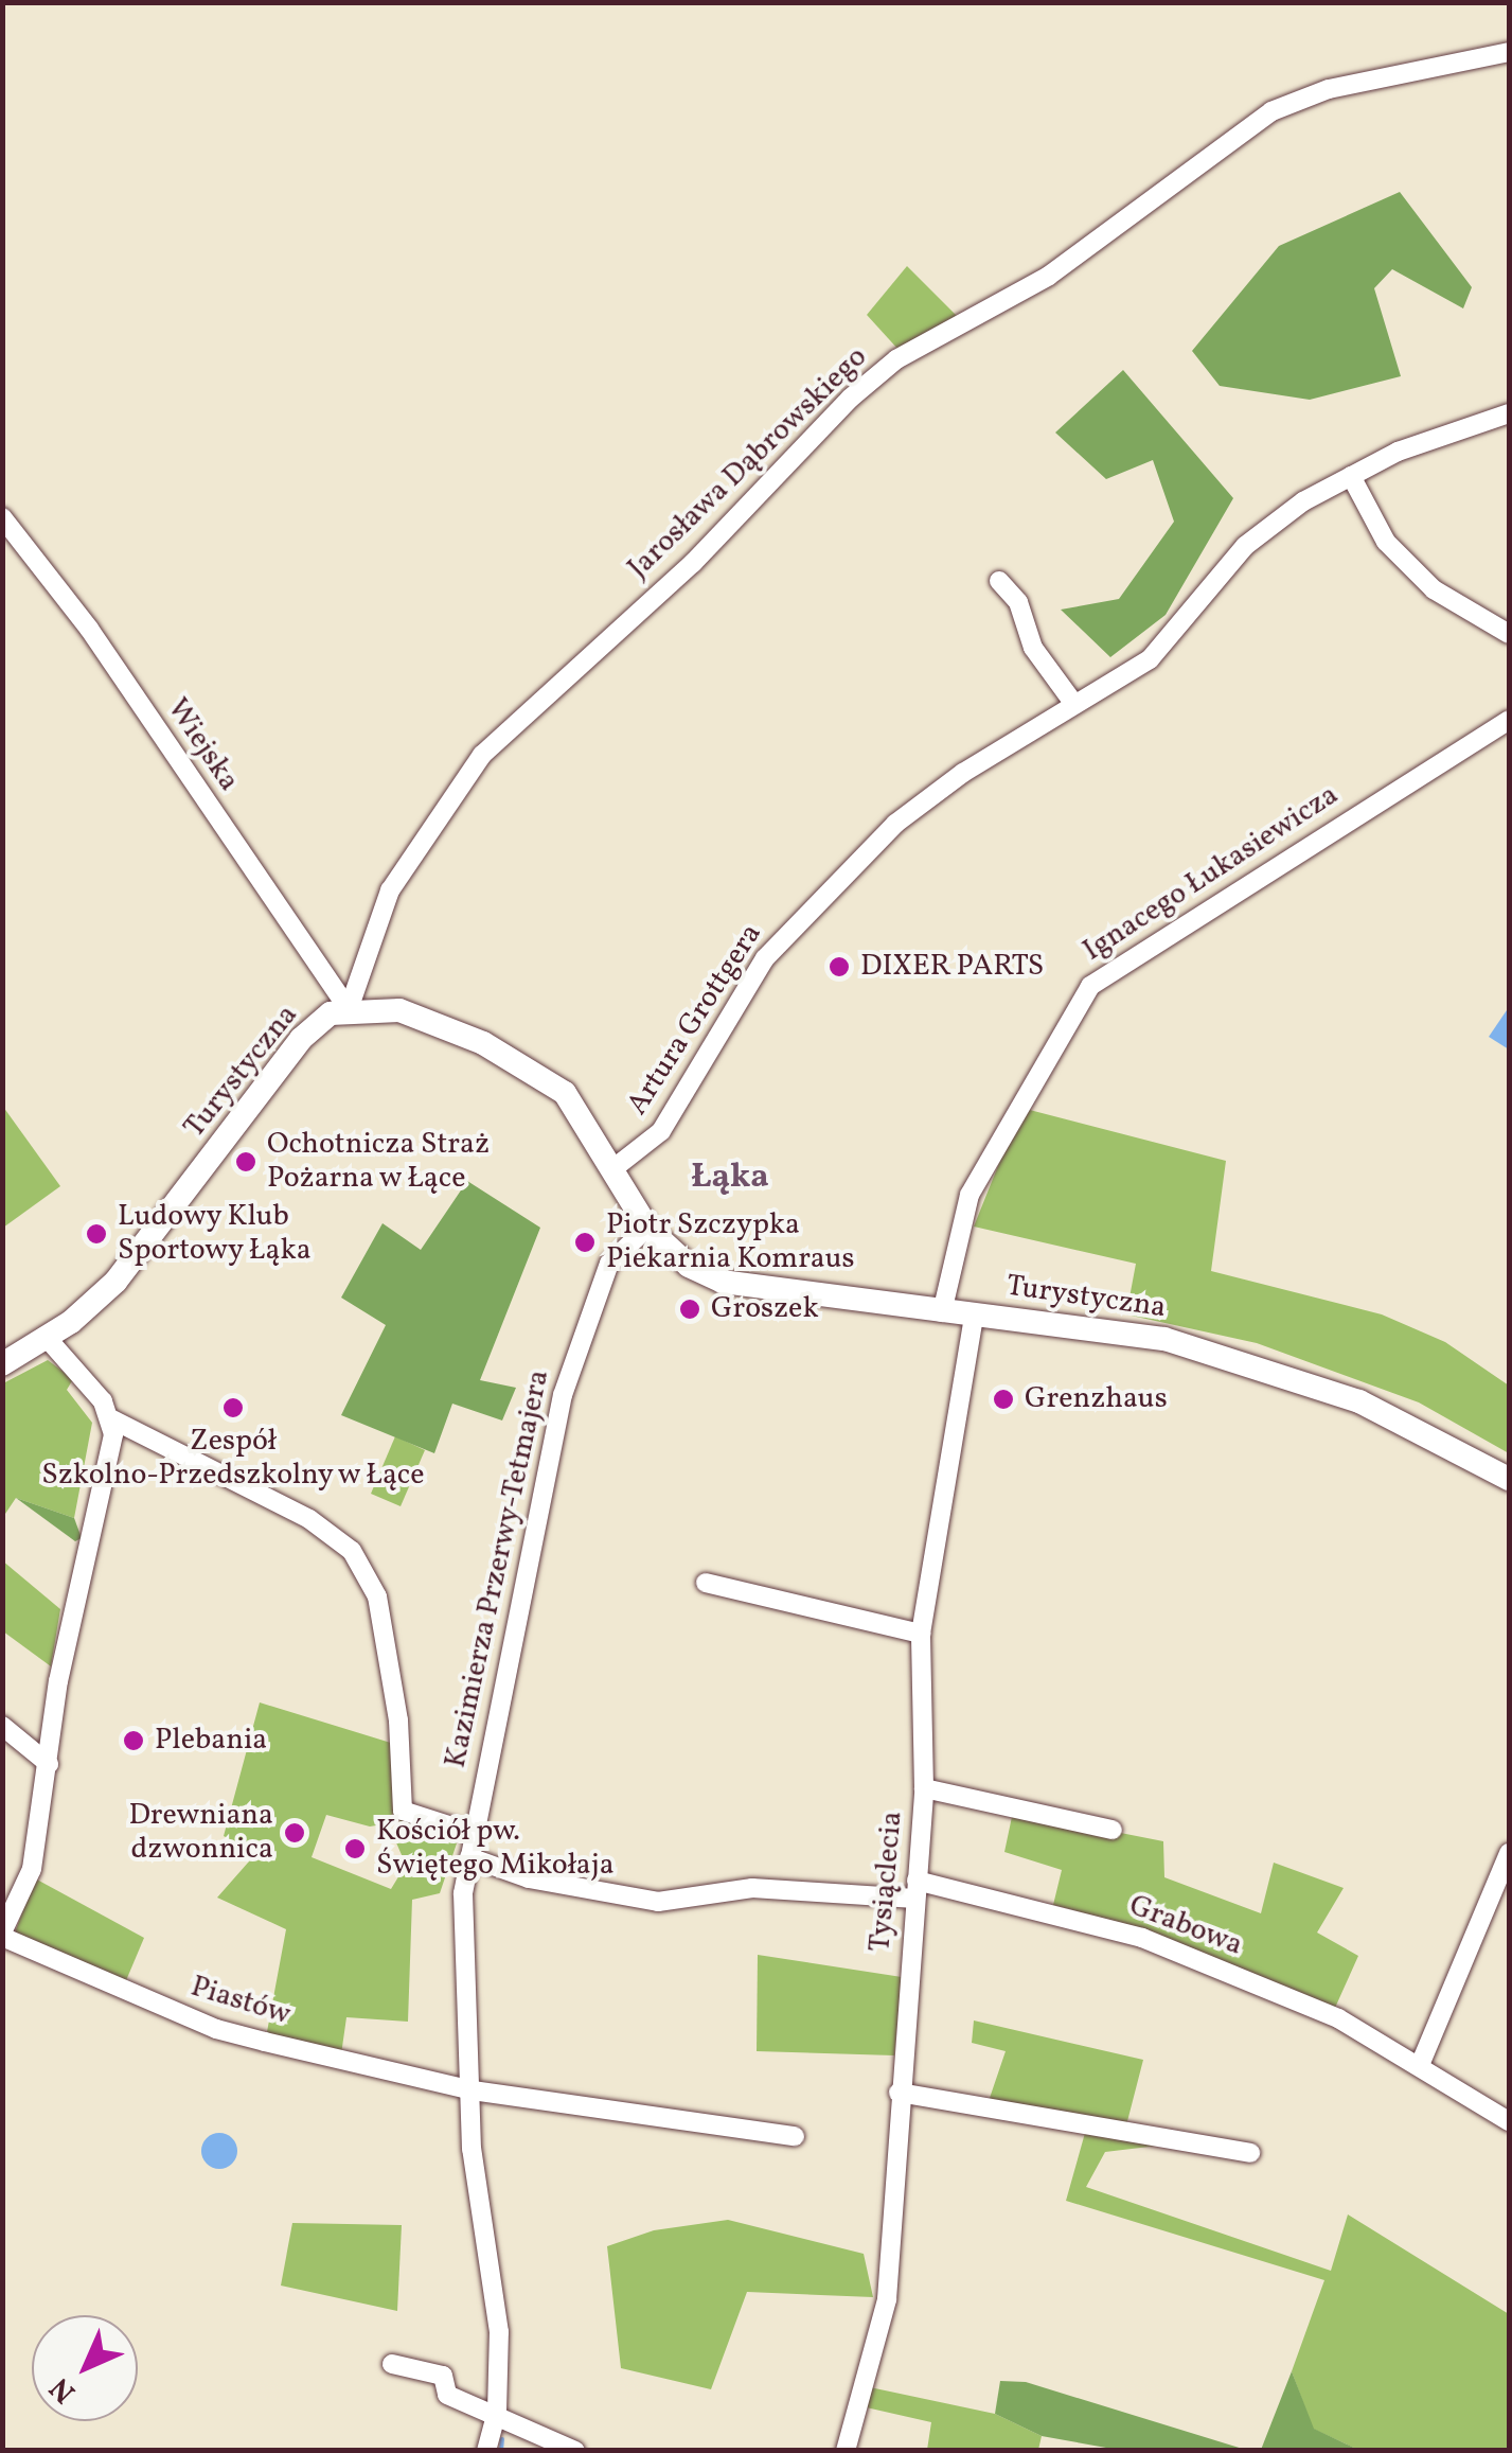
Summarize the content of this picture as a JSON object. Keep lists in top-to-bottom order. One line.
{"streets":{"main road":["Turystyczna"],"street":["Jarosława Dąbrowskiego","Wiejska","Ignacego Łukasiewicza","Artura Grottgera","Kazimierza Przerwy-Tetmajera","Tysiąclecia","Grabowa","Piastów"]},"crossings":[["Jarosława Dąbrowskiego","Wiejska"],["Jarosława Dąbrowskiego","Turystyczna"],["Wiejska","Turystyczna"],["Ignacego Łukasiewicza","Turystyczna"],["Artura Grottgera","Turystyczna"],["Turystyczna","Kazimierza Przerwy-Tetmajera"],["Turystyczna","Tysiąclecia"],["Kazimierza Przerwy-Tetmajera","Grabowa"],["Kazimierza Przerwy-Tetmajera","Piastów"],["Tysiąclecia","Grabowa"]],"districts":["Łąka"],"places":["DIXER PARTS","Ochotnicza Straż Pożarna w Łące","Ludowy Klub Sportowy Łąka","Piotr Szczypka Piekarnia Komraus","Groszek","Grenzhaus","Zespół Szkolno-Przedszkolny w Łące","Plebania","Drewniana dzwonnica","Kościół pw. Świętego Mikołaja"],"north":"bottom left"}
